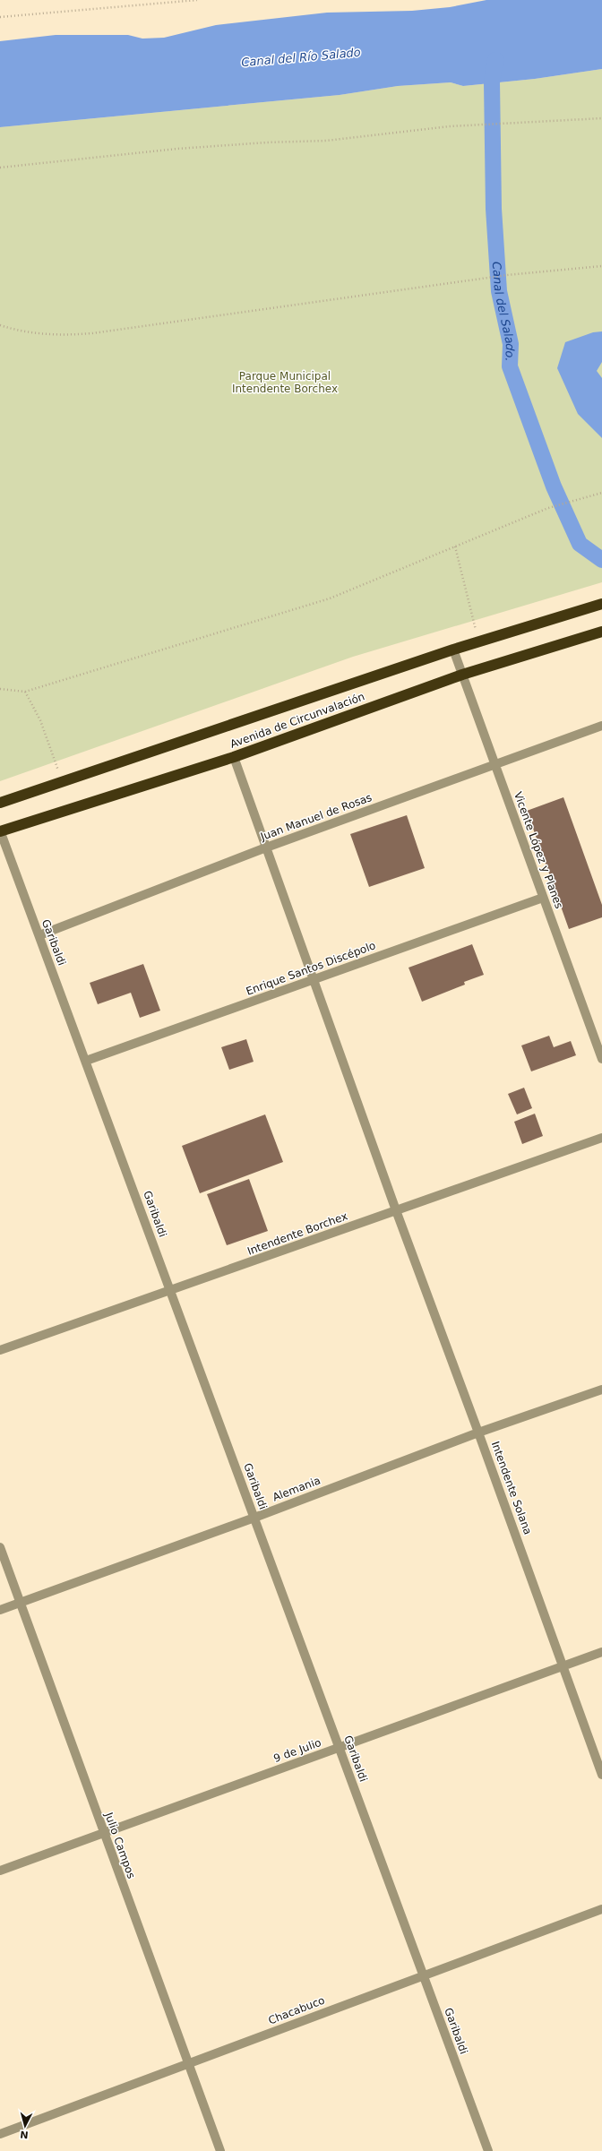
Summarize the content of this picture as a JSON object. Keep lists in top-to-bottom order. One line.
{"streets":{"highway":["Avenida de Circunvalación"],"street":["Juan Manuel de Rosas","Vicente López y Planes","Garibaldi","Enrique Santos Discépolo","Intendente Borchex","Intendente Solana","Alemania","9 de Julio","Julio Campos","Chacabuco"]},"crossings":[["Avenida de Circunvalación","Vicente López y Planes"],["Avenida de Circunvalación","Garibaldi"],["Avenida de Circunvalación","Intendente Solana"],["Juan Manuel de Rosas","Vicente López y Planes"],["Juan Manuel de Rosas","Garibaldi"],["Juan Manuel de Rosas","Intendente Solana"],["Vicente López y Planes","Enrique Santos Discépolo"],["Garibaldi","Enrique Santos Discépolo"],["Garibaldi","Intendente Borchex"],["Garibaldi","Alemania"],["Garibaldi","9 de Julio"],["Garibaldi","Chacabuco"],["Enrique Santos Discépolo","Intendente Solana"],["Intendente Borchex","Intendente Solana"],["Intendente Solana","Alemania"],["Intendente Solana","9 de Julio"],["Alemania","Julio Campos"],["9 de Julio","Julio Campos"],["Julio Campos","Chacabuco"]],"water":["Canal del Río Salado","Canal del Salado."],"parks":["Parque Municipal Intendente Borchex"],"north":"bottom"}
